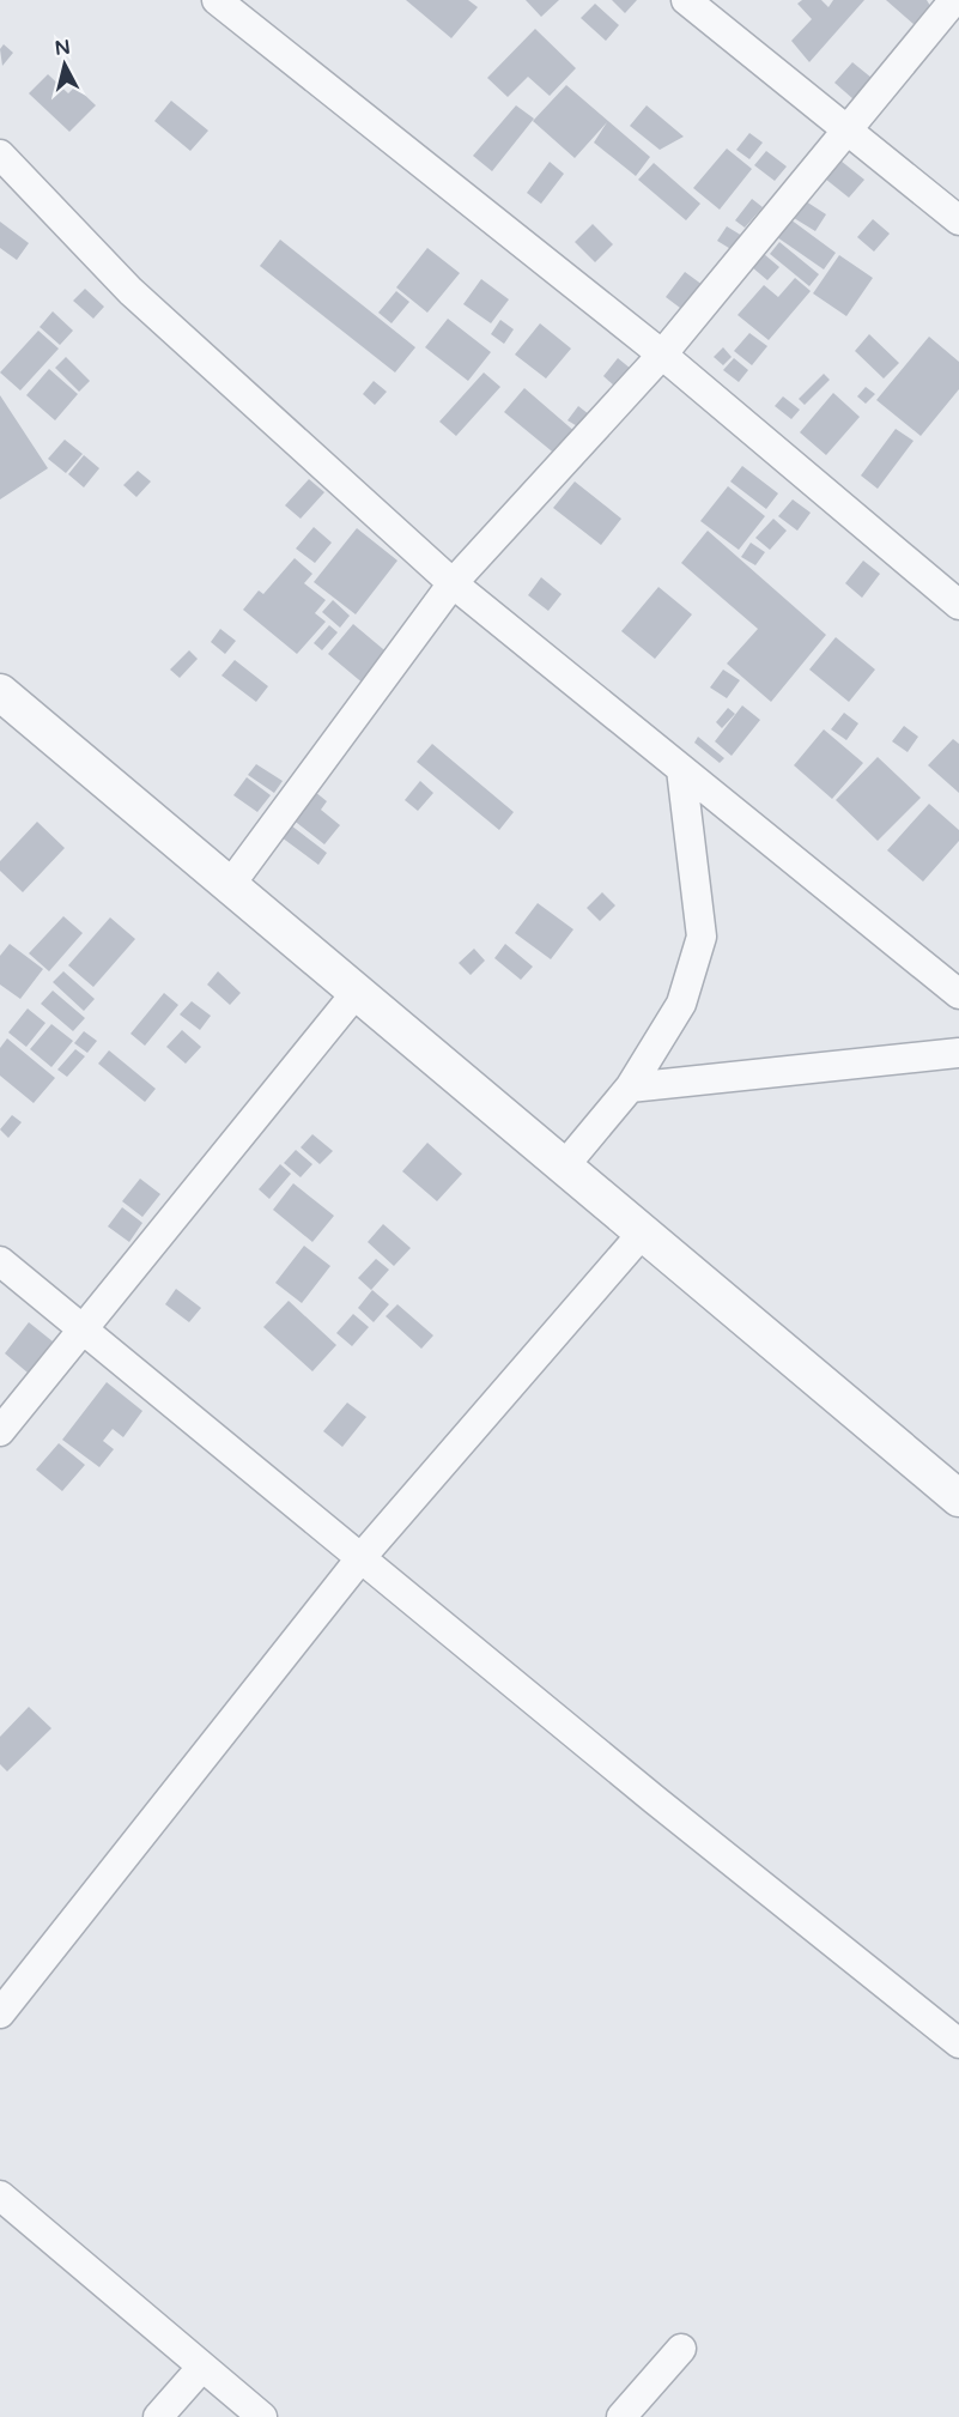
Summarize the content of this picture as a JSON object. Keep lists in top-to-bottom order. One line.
{"north":"top"}
